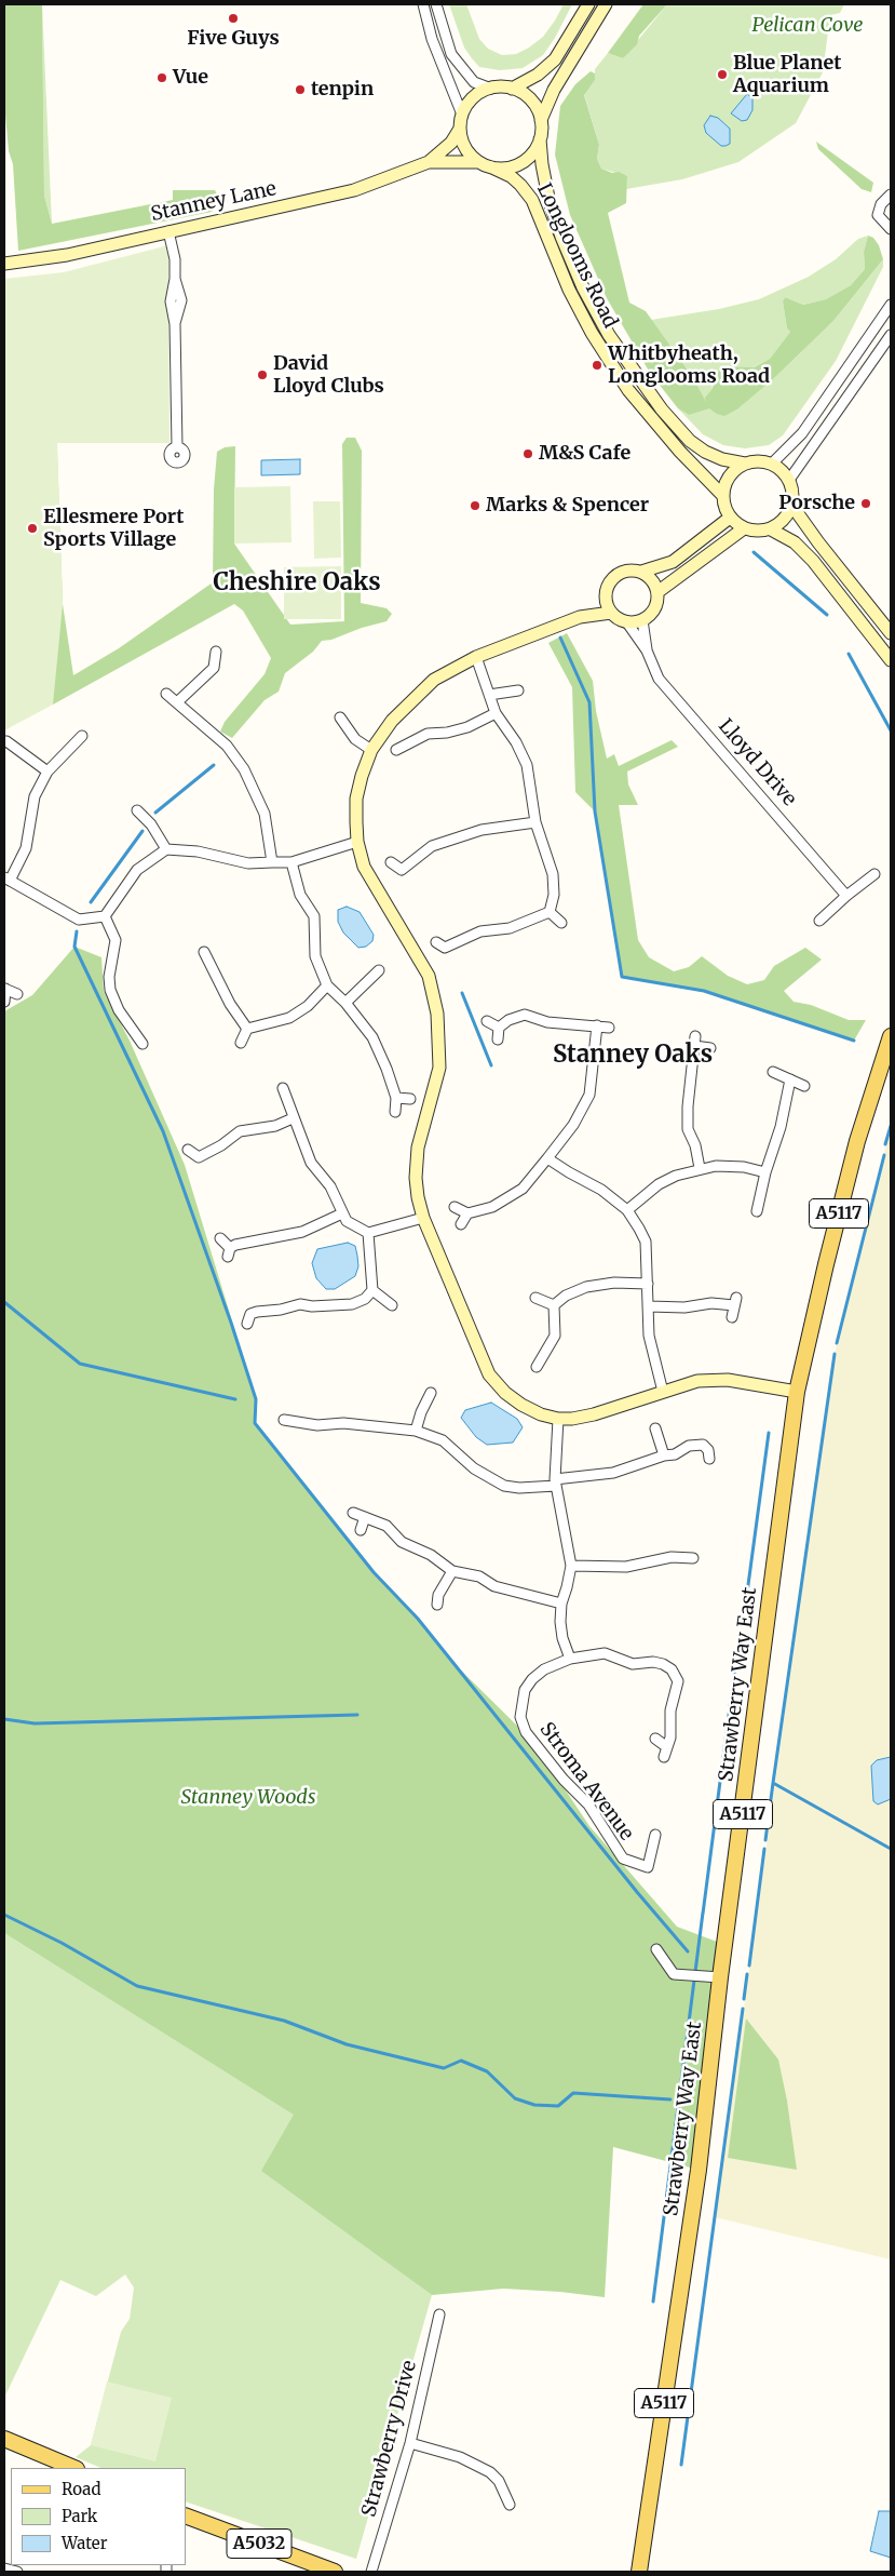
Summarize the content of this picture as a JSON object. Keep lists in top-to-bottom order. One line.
{"streets":{"main road":["A5117","Strawberry Way East","A5032"],"street":["Stanney Lane","Longlooms Road","Lloyd Drive","Stroma Avenue","Strawberry Drive"]},"crossings":[["Stanney Lane","Longlooms Road"]],"districts":["Cheshire Oaks","Stanney Oaks"],"parks":["Pelican Cove","Stanney Woods"],"places":["Five Guys","Blue Planet Aquarium","Vue","tenpin","Whitbyheath, Longlooms Road","David Lloyd Clubs","M&S Cafe","Porsche","Marks & Spencer","Ellesmere Port Sports Village"],"legend":["Road","Park","Water"]}
